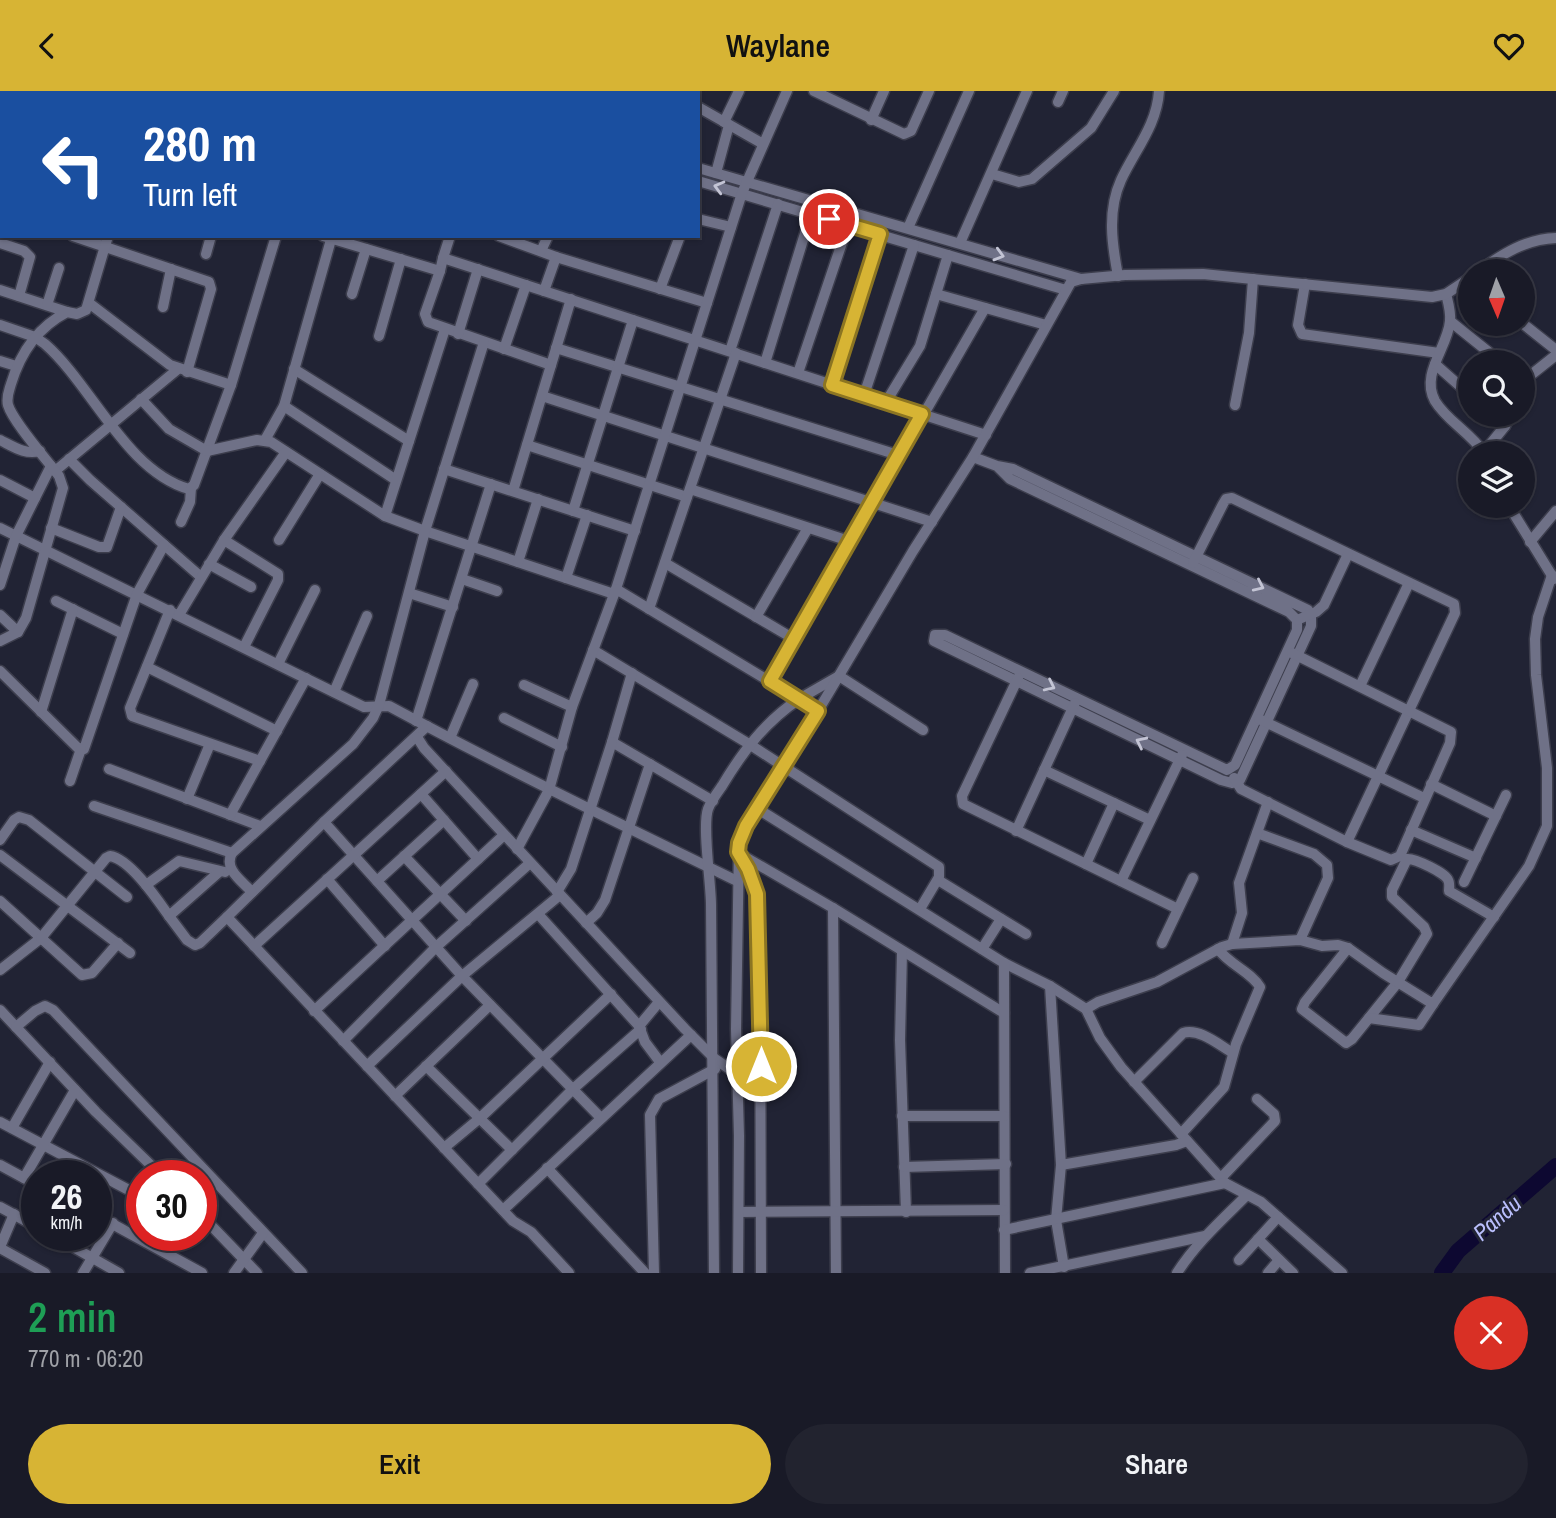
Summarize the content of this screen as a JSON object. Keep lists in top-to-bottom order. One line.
{"water":["Pandu"],"north":"bottom","page":{"header":"Waylane","turn":["280 m","Turn left"],"speed":"26 km/h","limit":"30","heading":["2 min","770 m · 06:20"],"buttons":["Exit","Share"]}}
